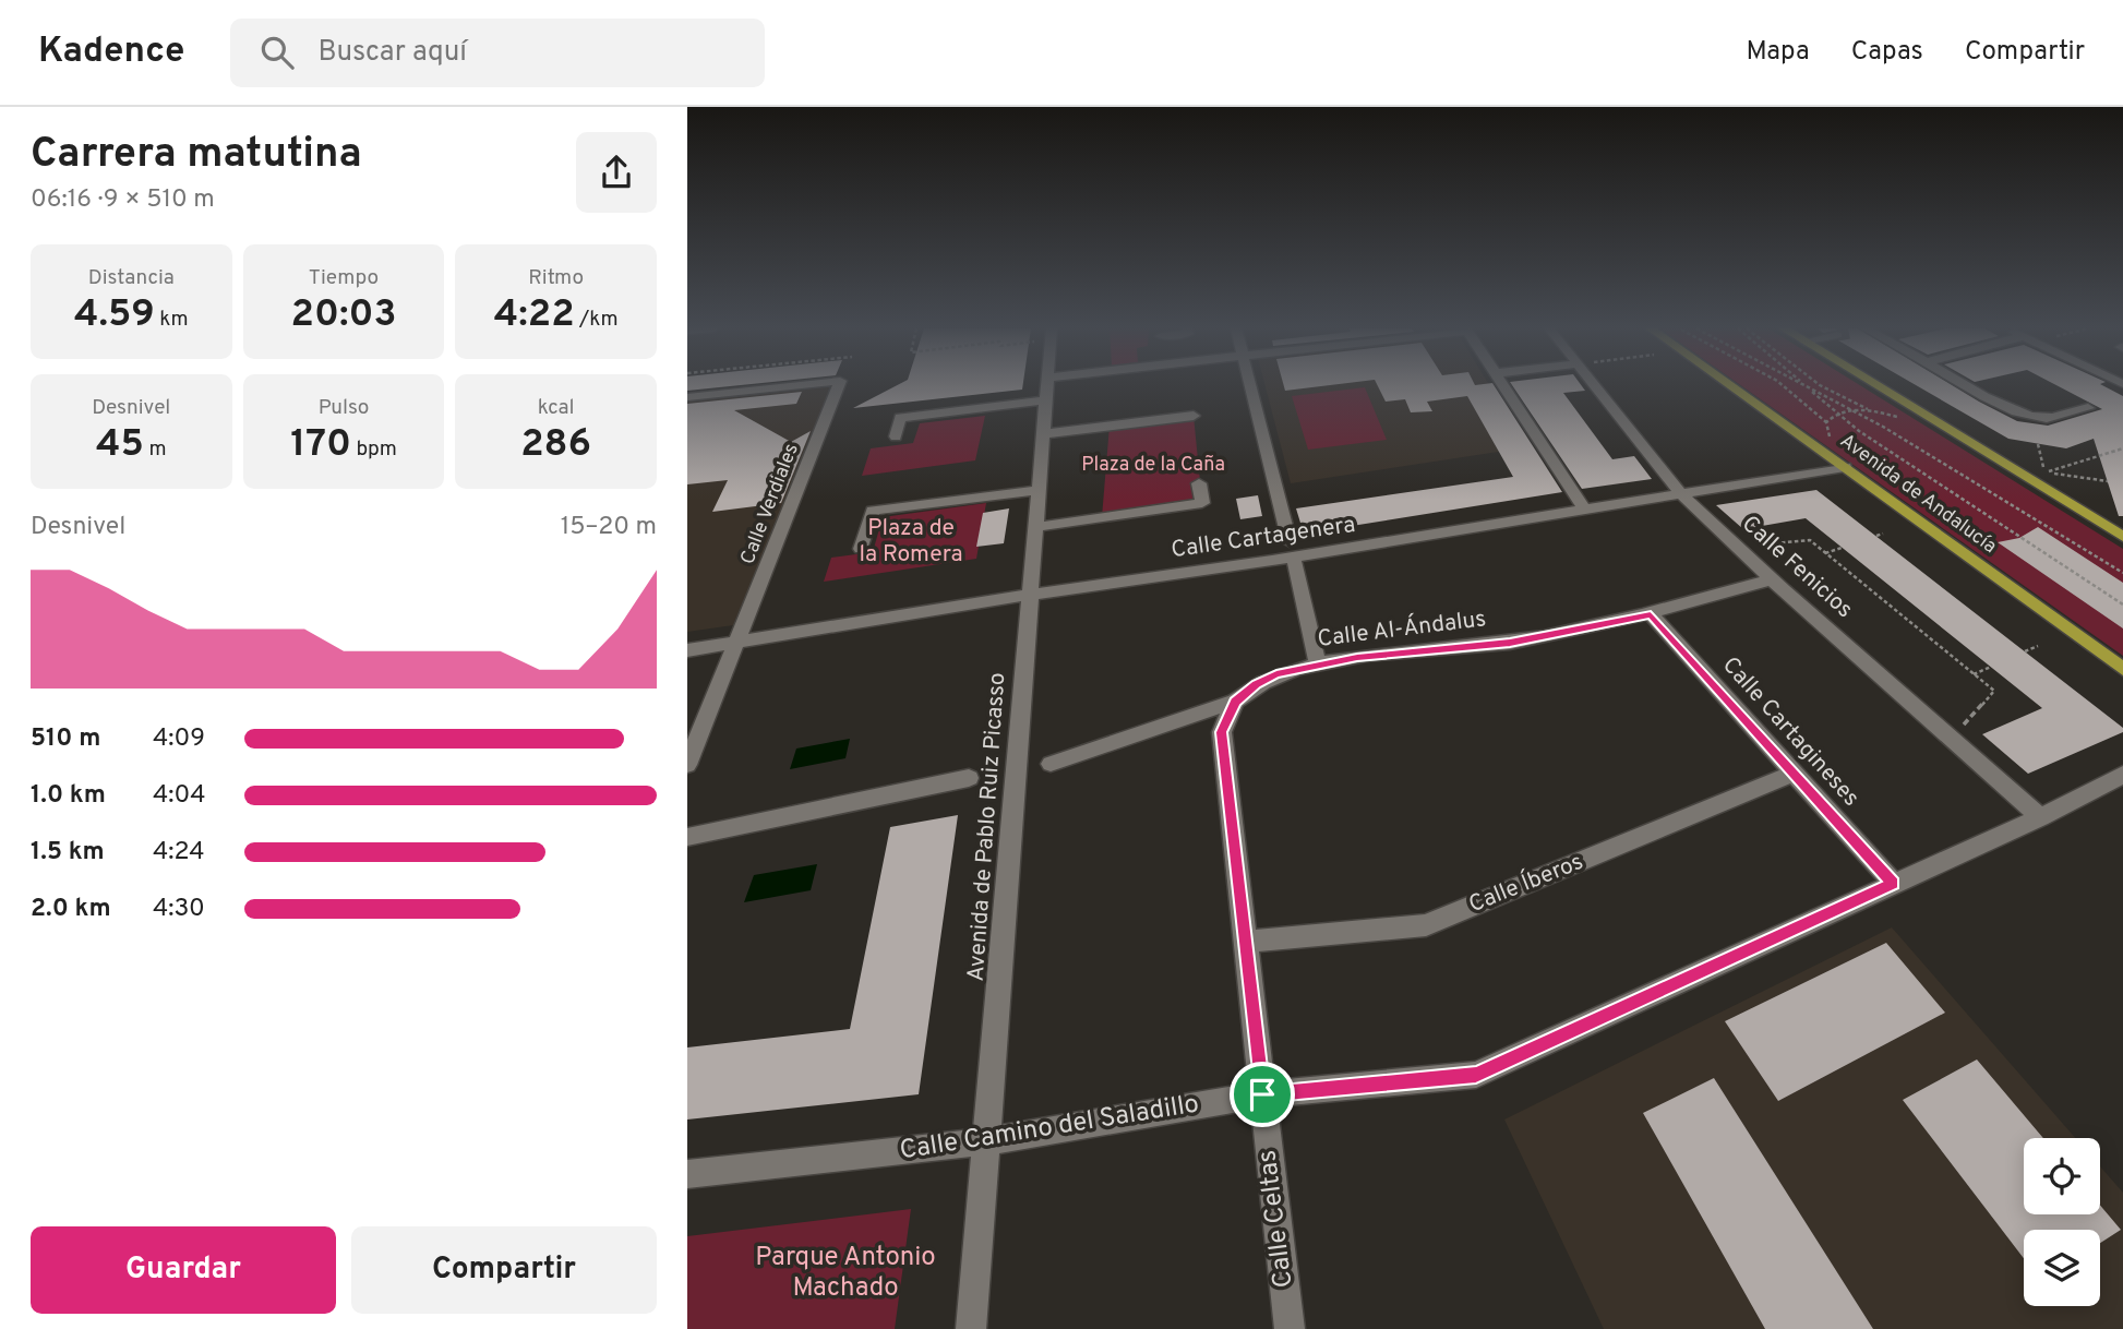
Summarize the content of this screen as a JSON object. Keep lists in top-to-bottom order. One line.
{"streets":{"main road":["Avenida de Andalucía"],"street":["Calle Verdiales","Calle Cartagenera","Calle Fenicios","Calle Al-Ándalus","Calle Cartagineses","Avenida de Pablo Ruiz Picasso","Calle Íberos","Calle Camino del Saladillo","Calle Celtas"]},"crossings":[["Avenida de Andalucía","Calle Cartagenera"],["Calle Verdiales","Calle Cartagenera"],["Calle Cartagenera","Calle Fenicios"],["Calle Cartagenera","Avenida de Pablo Ruiz Picasso"],["Calle Fenicios","Calle Al-Ándalus"],["Calle Fenicios","Calle Camino del Saladillo"],["Calle Al-Ándalus","Calle Cartagineses"],["Calle Al-Ándalus","Calle Celtas"],["Calle Cartagineses","Calle Íberos"],["Calle Cartagineses","Calle Camino del Saladillo"],["Avenida de Pablo Ruiz Picasso","Calle Camino del Saladillo"],["Calle Íberos","Calle Celtas"],["Calle Camino del Saladillo","Calle Celtas"]],"parks":["Plaza de la Caña","Plaza de la Romera","Parque Antonio Machado"],"page":{"header":"Kadence","search":"Buscar aquí","nav":["Mapa","Capas","Compartir"],"heading":["Carrera matutina","06:16 · 9 × 510 m"],"stats":[["Distancia","4.59 km"],["Tiempo","20:03"],["Ritmo","4:22 /km"],["Desnivel","45 m"],["Pulso","170 bpm"],["kcal","286"]],"chart":["Desnivel","15–20 m"],"list":[{"name":"510 m","note":"4:09"},{"name":"1.0 km","note":"4:04"},{"name":"1.5 km","note":"4:24"},{"name":"2.0 km","note":"4:30"}],"buttons":["Guardar","Compartir"]}}
